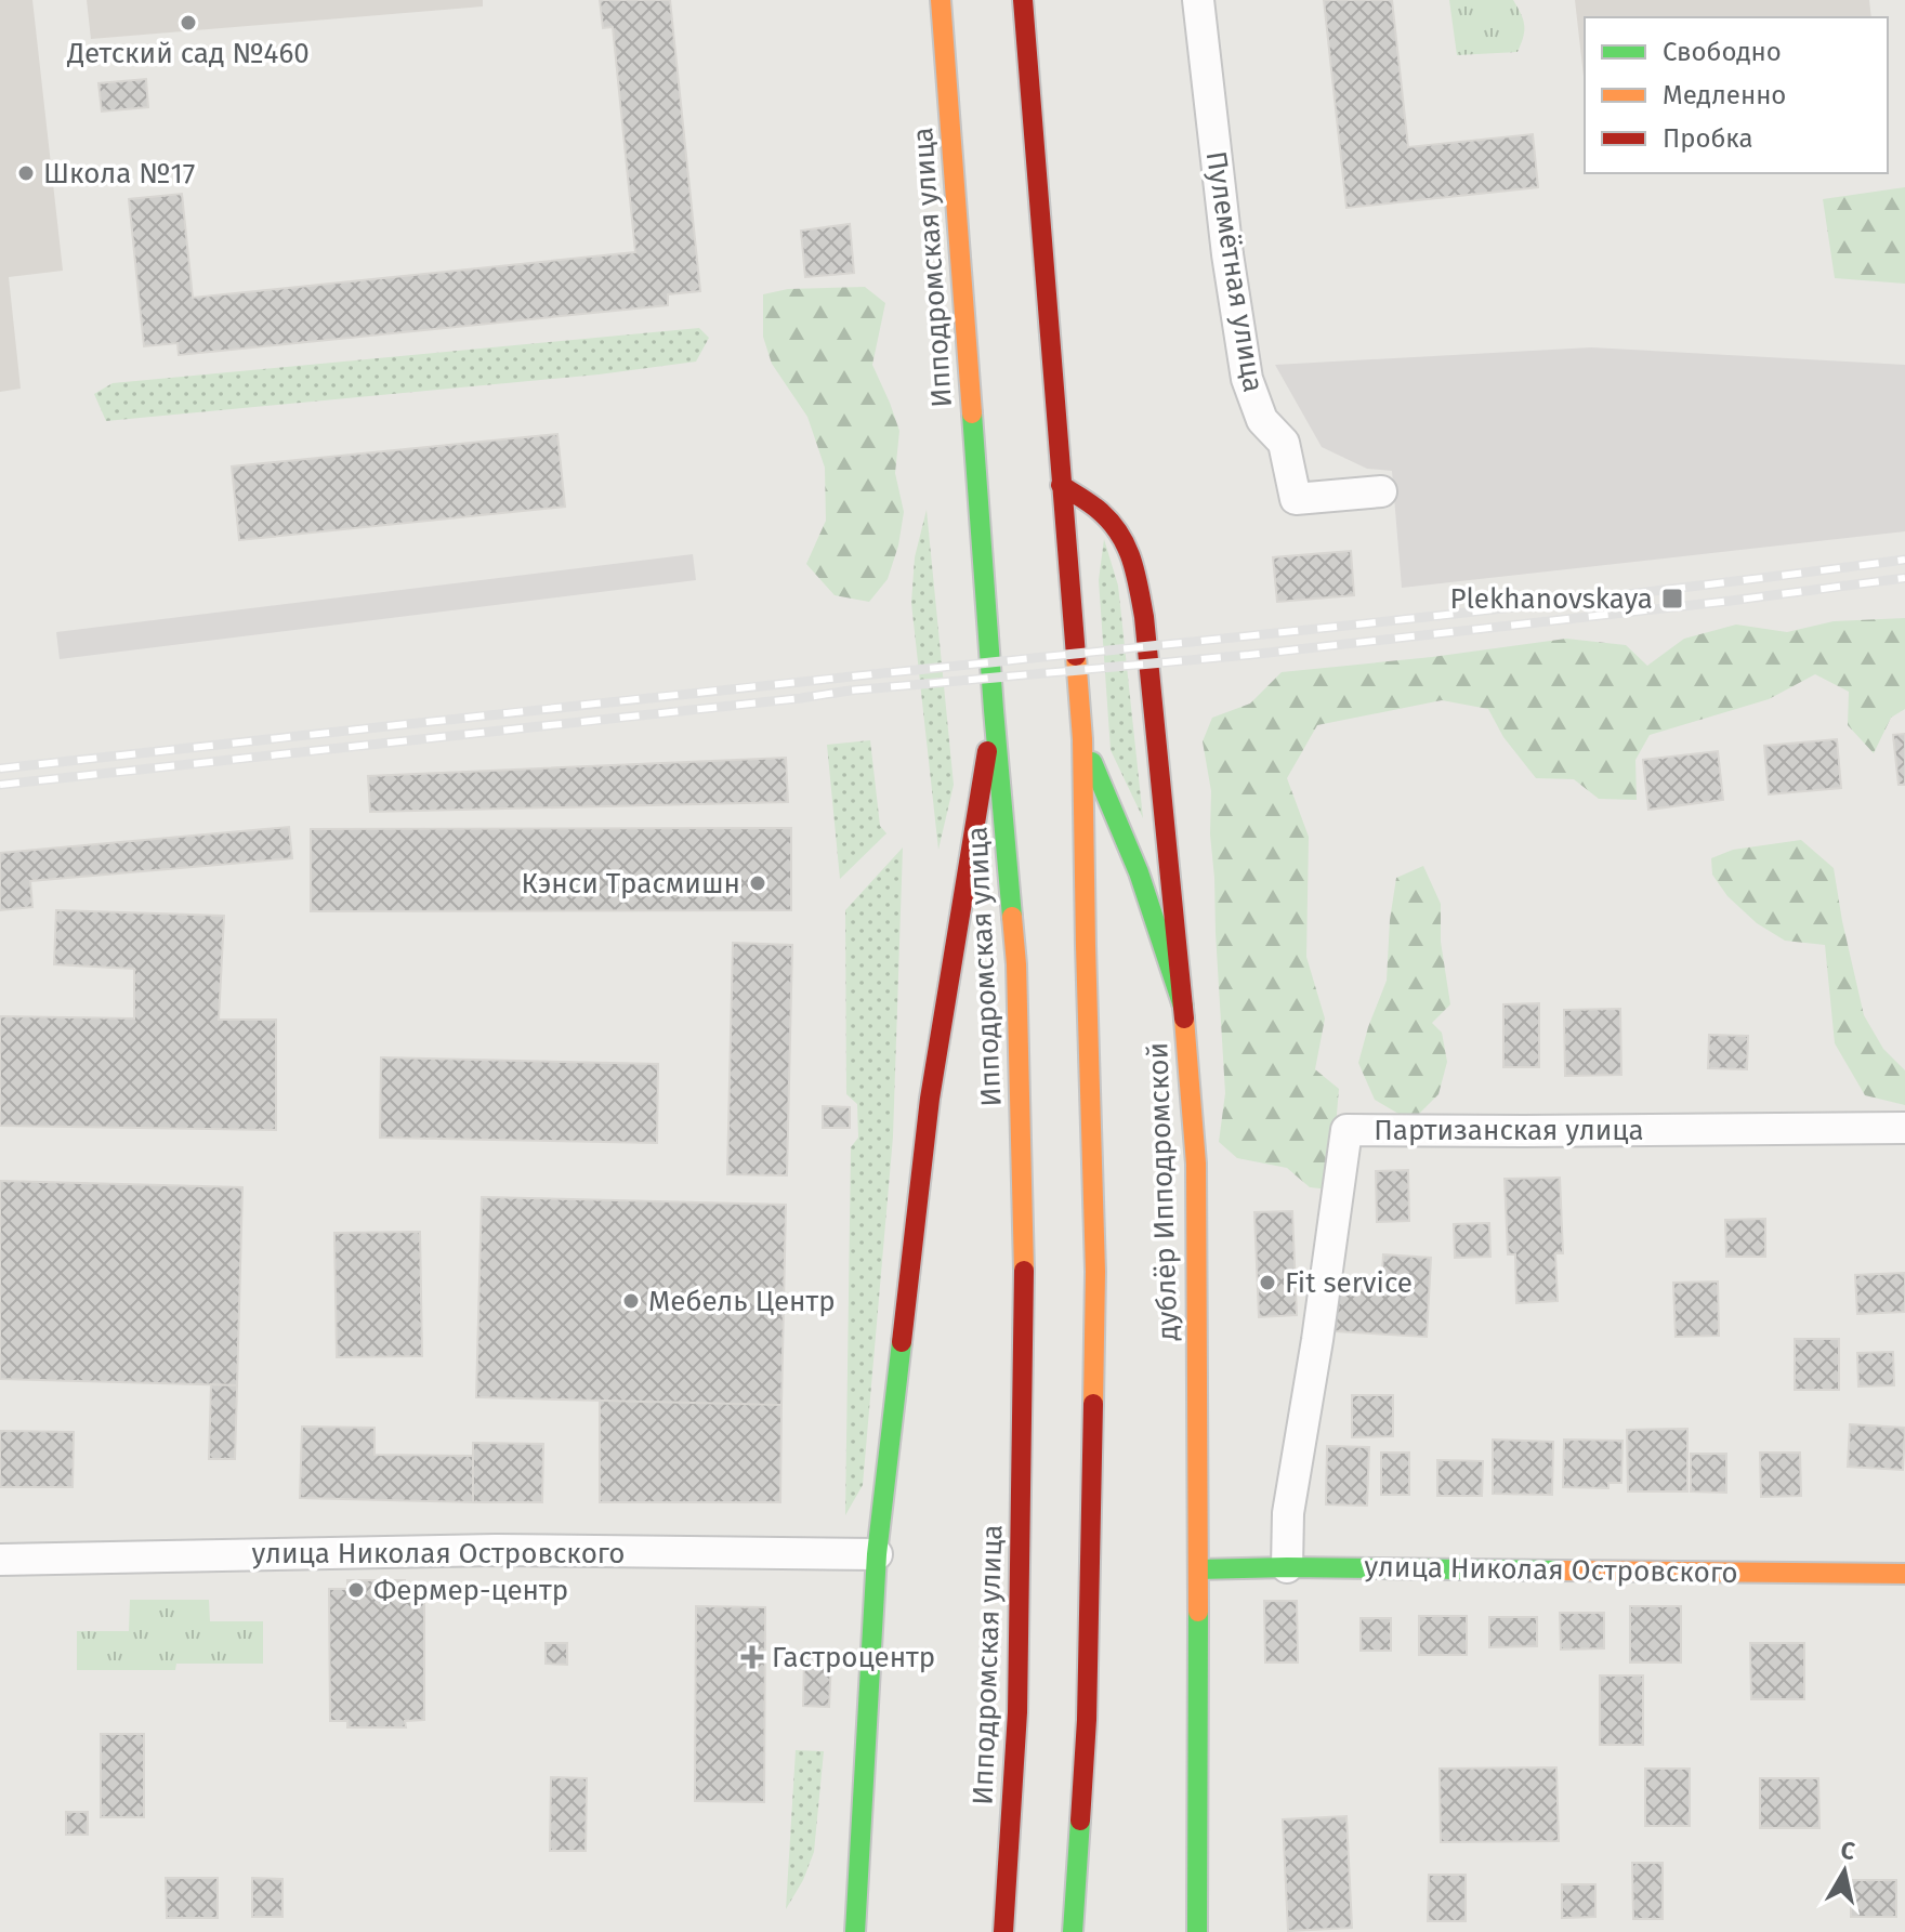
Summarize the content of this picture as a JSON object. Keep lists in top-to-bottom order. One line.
{"streets":{"main road":["Ипподромская улица","дублёр Ипподромской","улица Николая Островского"],"street":["Пулемётная улица","Партизанская улица"]},"crossings":[["Партизанская улица","улица Николая Островского"],["дублёр Ипподромской","улица Николая Островского"]],"places":{"other":["Детский сад №460","Школа №17","Кэнси Трасмишн","Fit service","Мебель Центр","Фермер-центр"],"transit":["Plekhanovskaya"],"health":["Гастроцентр"]},"legend":["Свободно","Медленно","Пробка"],"north":"top"}
